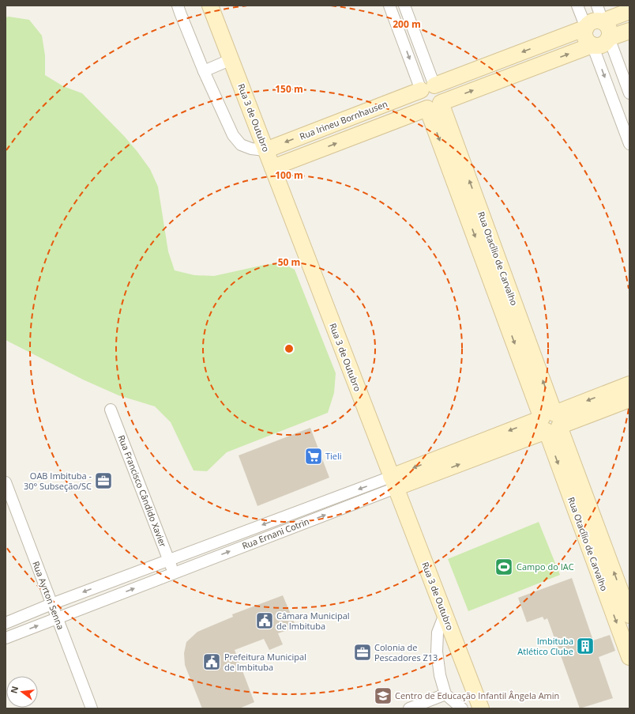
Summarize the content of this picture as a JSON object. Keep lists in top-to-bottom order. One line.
{"streets":{"street":["Rua 3 de Outubro","Rua Irineu Bornhausen","Rua Otacílio de Carvalho","Rua Francisco Cândido Xavier","Rua Ernani Cotrin","Rua Ayrton Senna"]},"crossings":[["Rua 3 de Outubro","Rua Irineu Bornhausen"],["Rua 3 de Outubro","Rua Ernani Cotrin"],["Rua Irineu Bornhausen","Rua Otacílio de Carvalho"],["Rua Otacílio de Carvalho","Rua Ernani Cotrin"],["Rua Francisco Cândido Xavier","Rua Ernani Cotrin"],["Rua Ernani Cotrin","Rua Ayrton Senna"]],"places":{"supermarket":["Tieli"],"office":["OAB Imbituba - 30° Subseção/SC","Colonia de Pescadores Z13"],"sports":["Campo do IAC"],"public building":["Câmara Municipal de Imbituba","Prefeitura Municipal de Imbituba"],"building":["Imbituba Atlético Clube"],"school or university":["Centro de Educação Infantil Ângela Amin"]},"north":"left","rings":["200 m","150 m","100 m","50 m"]}
